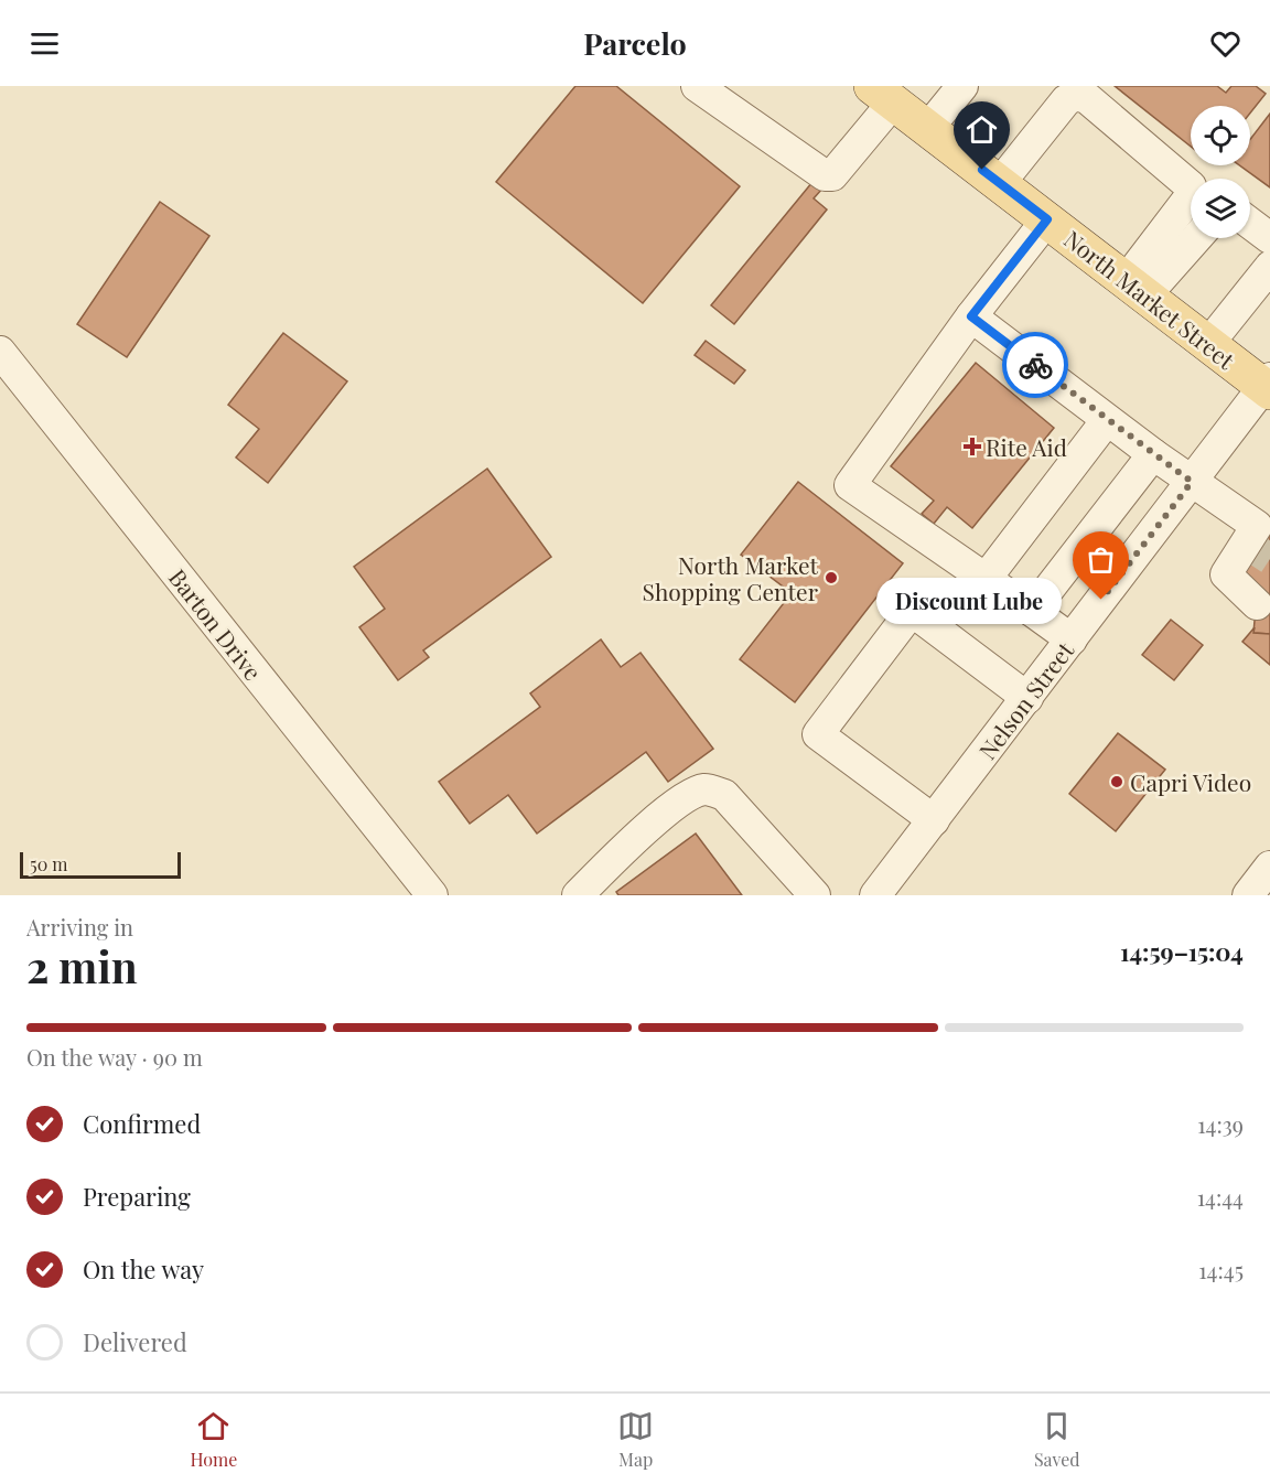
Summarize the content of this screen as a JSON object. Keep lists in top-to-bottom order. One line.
{"streets":{"main road":["North Market Street"],"street":["Barton Drive","Nelson Street"]},"crossings":[["North Market Street","Nelson Street"]],"places":{"health":["Rite Aid"],"other":["North Market Shopping Center","Discount Lube","Capri Video"]},"scale_bar":"50 m","page":{"header":"Parcelo","bubble":"Discount Lube","scale":"50 m","heading":["2 min","Arriving in","14:59–15:04"],"bar":"On the way · 90 m","list":[["Confirmed","14:39"],["Preparing","14:44"],["On the way","14:45"],"Delivered"],"tabs":["Home","Map","Saved"]}}
